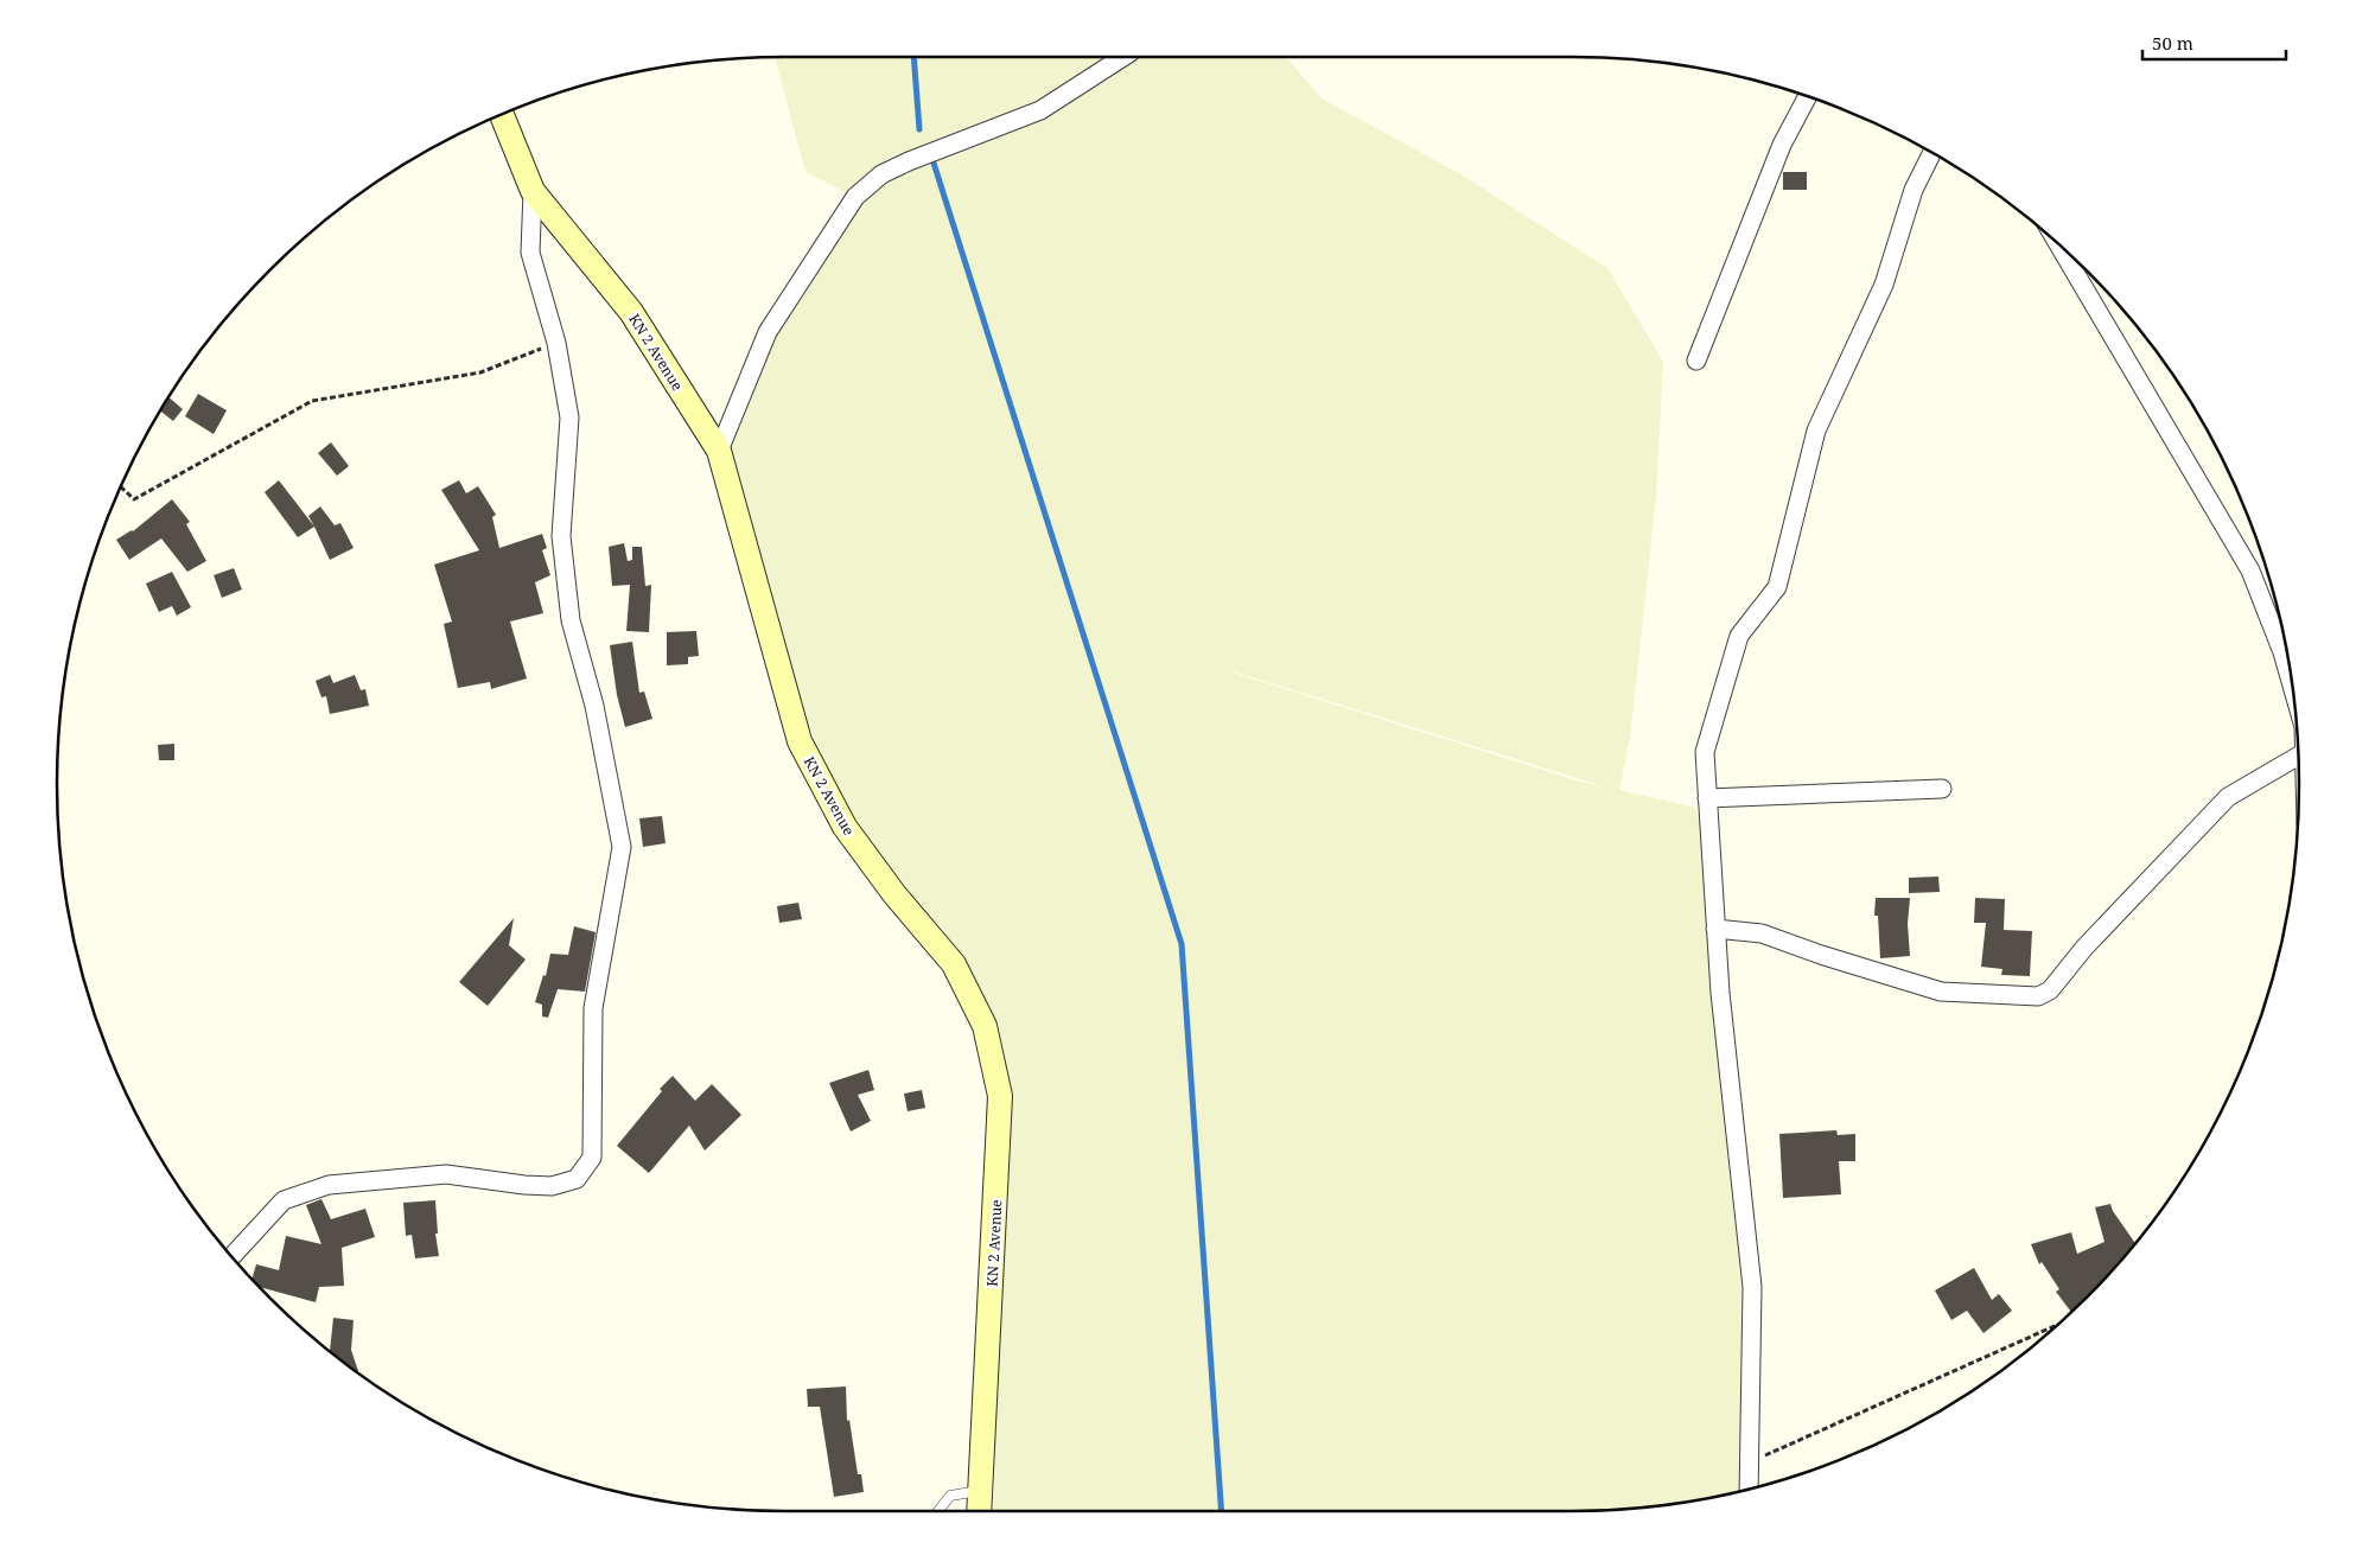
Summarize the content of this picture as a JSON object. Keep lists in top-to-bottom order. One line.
{"streets":{"main road":["KN 2 Avenue"]},"scale_bar":"50 m"}
